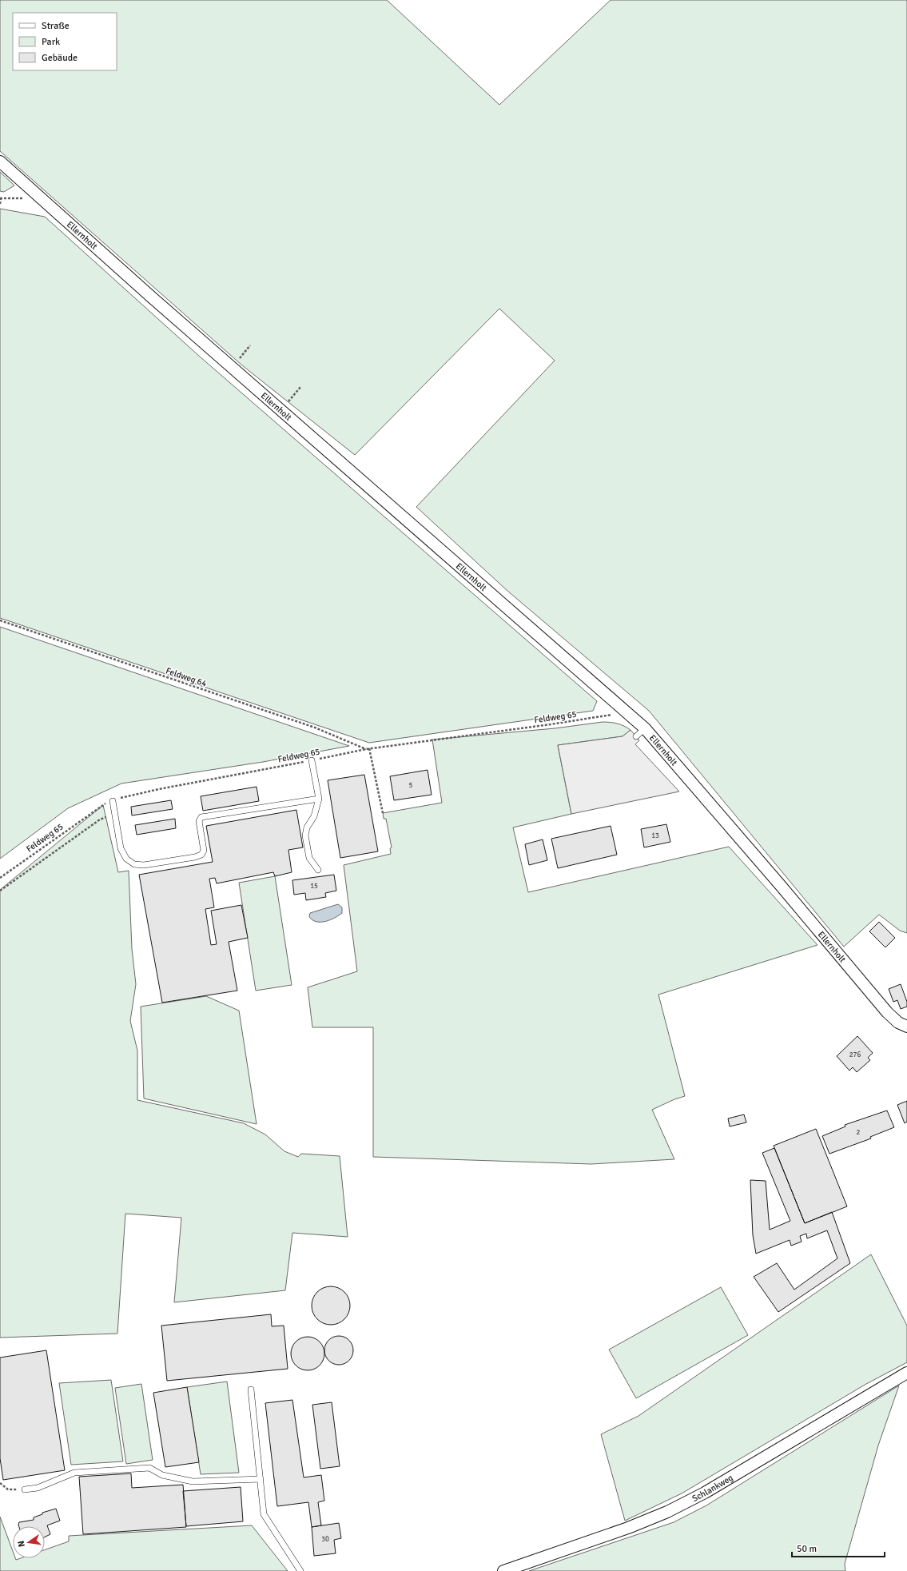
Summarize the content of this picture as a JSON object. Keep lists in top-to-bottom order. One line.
{"streets":{"street":["Ellernholt","Schlankweg"],"path":["Feldweg 64","Feldweg 65"]},"crossings":[["Ellernholt","Feldweg 65"],["Feldweg 64","Feldweg 65"]],"house_numbers":["5","13","15","276","2","30"],"legend":["Straße","Park","Gebäude"],"scale_bar":"50 m","north":"left"}
